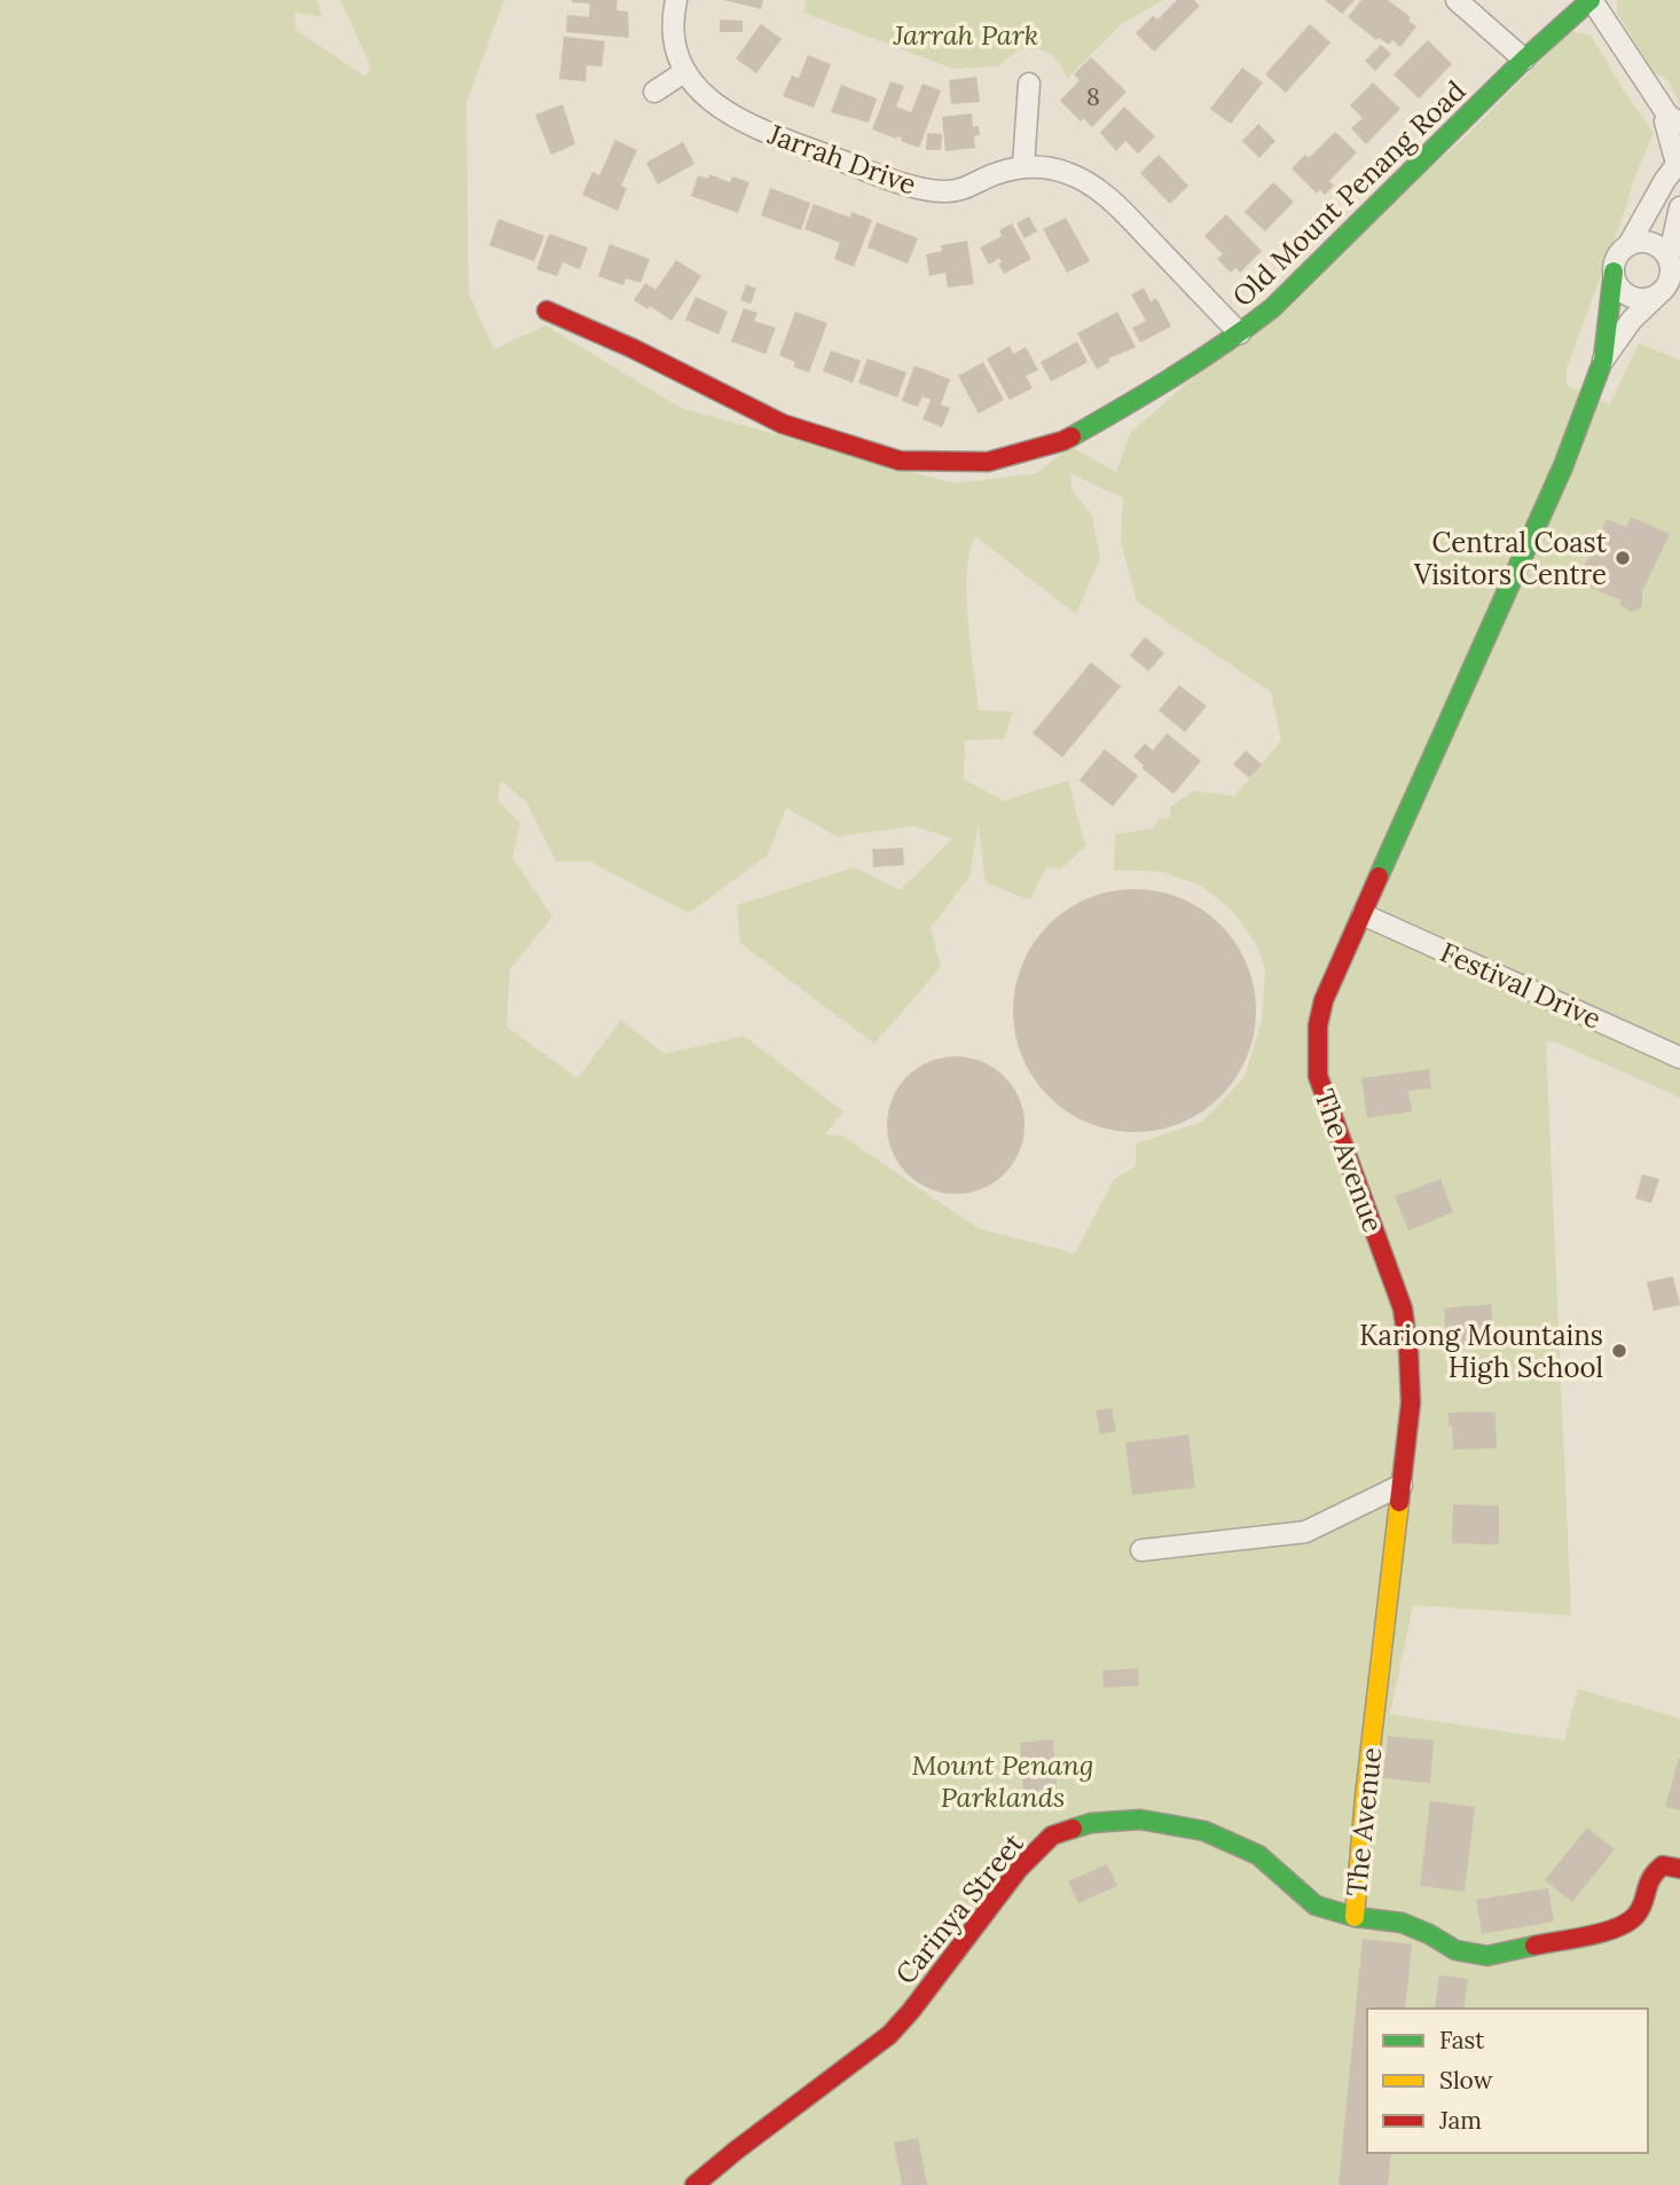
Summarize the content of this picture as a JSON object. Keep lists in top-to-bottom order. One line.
{"streets":{"street":["Jarrah Drive","Old Mount Penang Road","Festival Drive","The Avenue","Carinya Street"]},"crossings":[["Jarrah Drive","Old Mount Penang Road"],["Festival Drive","The Avenue"],["The Avenue","Carinya Street"]],"parks":["Jarrah Park","Mount Penang Parklands"],"places":["Central Coast Visitors Centre","Kariong Mountains High School"],"house_numbers":["8"],"legend":["Fast","Slow","Jam"]}
